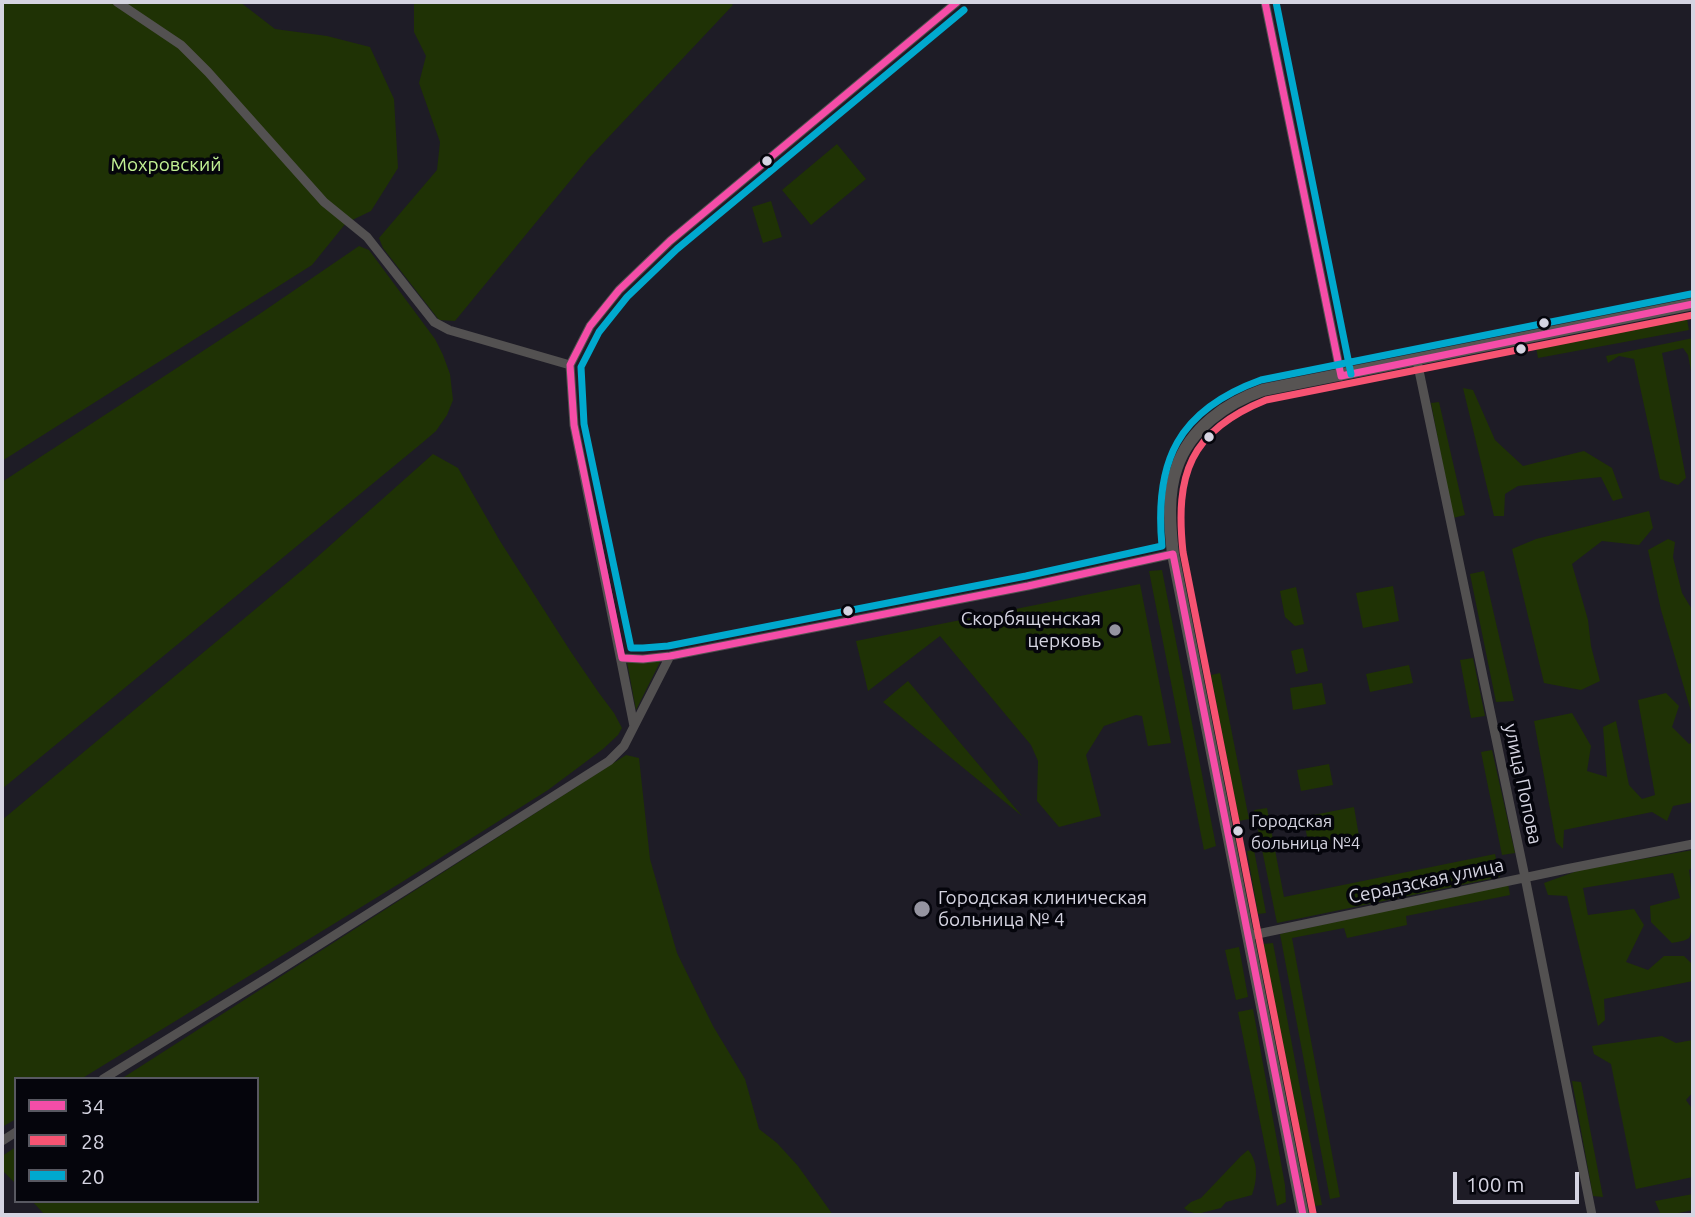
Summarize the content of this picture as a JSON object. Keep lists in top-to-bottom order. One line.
{"streets":{"street":["улица Попова","Серадзская улица"]},"crossings":[["улица Попова","Серадзская улица"]],"parks":["Мохровский"],"places":["Скорбященская церковь","Городская больница №4","Городская клиническая больница № 4"],"lines":["transit line 34","transit line 20","transit line 28"],"legend":["34","28","20"],"scale_bar":"100 m"}
